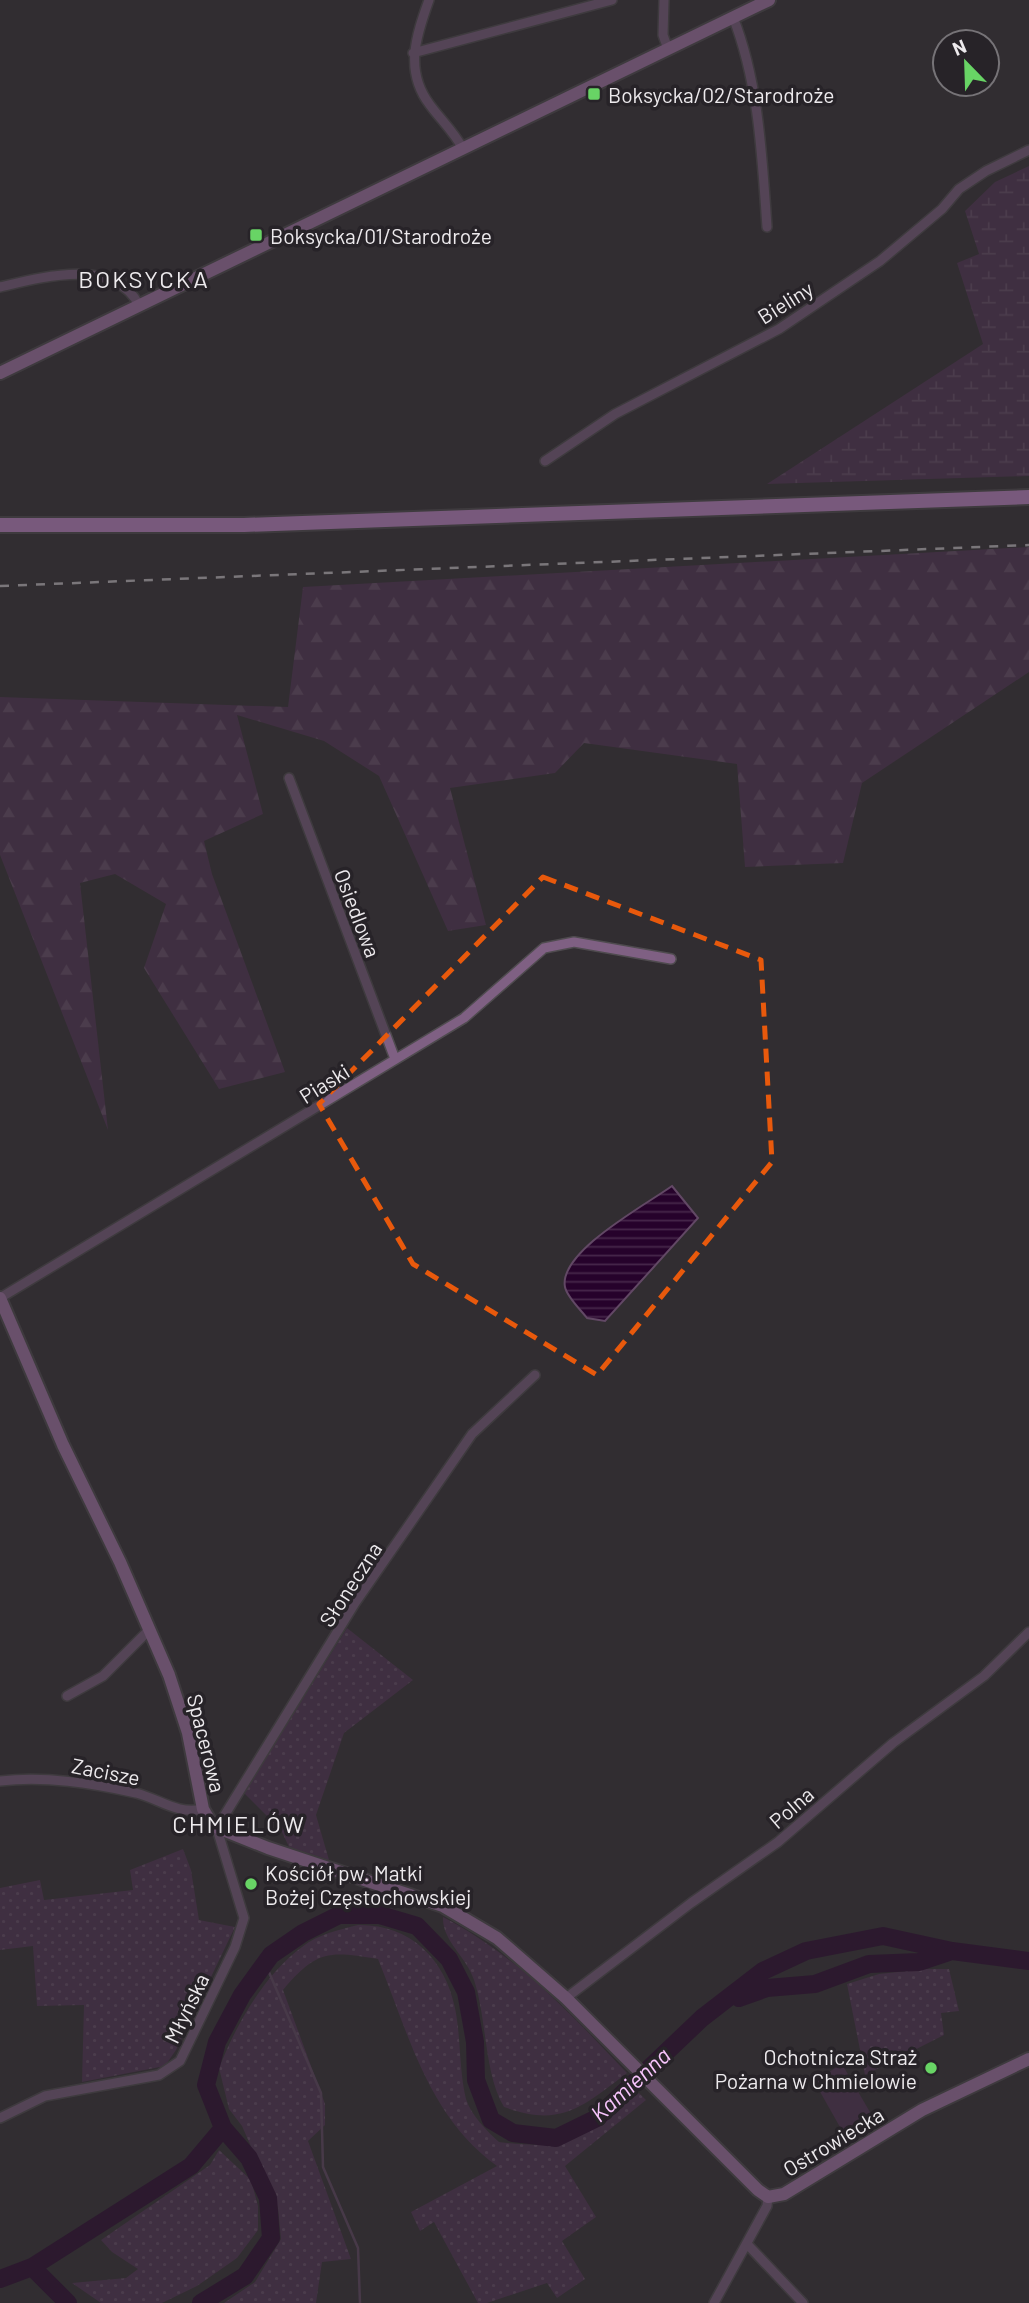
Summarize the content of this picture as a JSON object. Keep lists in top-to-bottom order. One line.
{"streets":{"street":["Bieliny","Osiedlowa","Piaski","Słoneczna","Spacerowa","Zacisze","Polna","Młyńska","Ostrowiecka"]},"crossings":[["Osiedlowa","Piaski"],["Piaski","Spacerowa"],["Słoneczna","Spacerowa"],["Słoneczna","Młyńska"],["Spacerowa","Zacisze"],["Spacerowa","Młyńska"]],"districts":["BOKSYCKA","CHMIELÓW"],"water":["Kamienna"],"places":{"transit":["Boksycka/02/Starodroże","Boksycka/01/Starodroże"],"other":["Kościół pw. Matki Bożej Częstochowskiej","Ochotnicza Straż Pożarna w Chmielowie"]},"north":"top left"}
